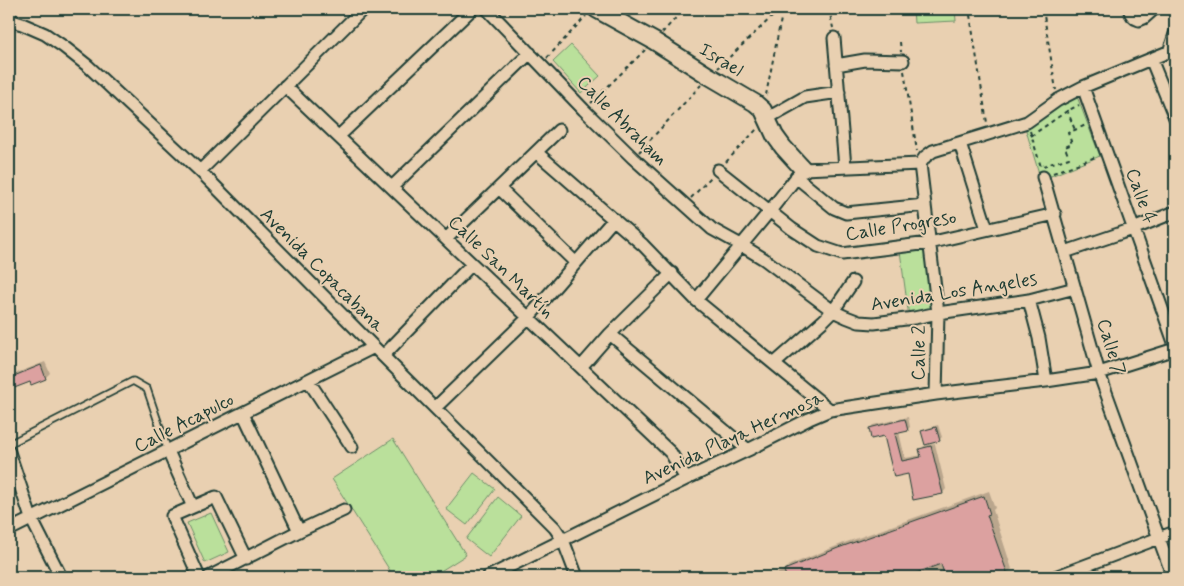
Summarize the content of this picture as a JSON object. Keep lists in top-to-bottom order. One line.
{"streets":{"street":["Israel","Calle Abraham","Calle 4","Calle Progreso","Calle San Martín","Avenida Copacabana","Avenida Los Angeles","Calle 7","Calle 2","Calle Acapulco","Avenida Playa Hermosa"]},"crossings":[["Calle Abraham","Avenida Los Angeles"],["Calle 4","Avenida Playa Hermosa"],["Calle Progreso","Calle 7"],["Calle Progreso","Calle 2"],["Calle San Martín","Avenida Playa Hermosa"],["Avenida Copacabana","Calle Acapulco"],["Avenida Copacabana","Avenida Playa Hermosa"],["Avenida Los Angeles","Calle 7"],["Avenida Los Angeles","Calle 2"],["Calle 7","Avenida Playa Hermosa"],["Calle 2","Avenida Playa Hermosa"]]}
